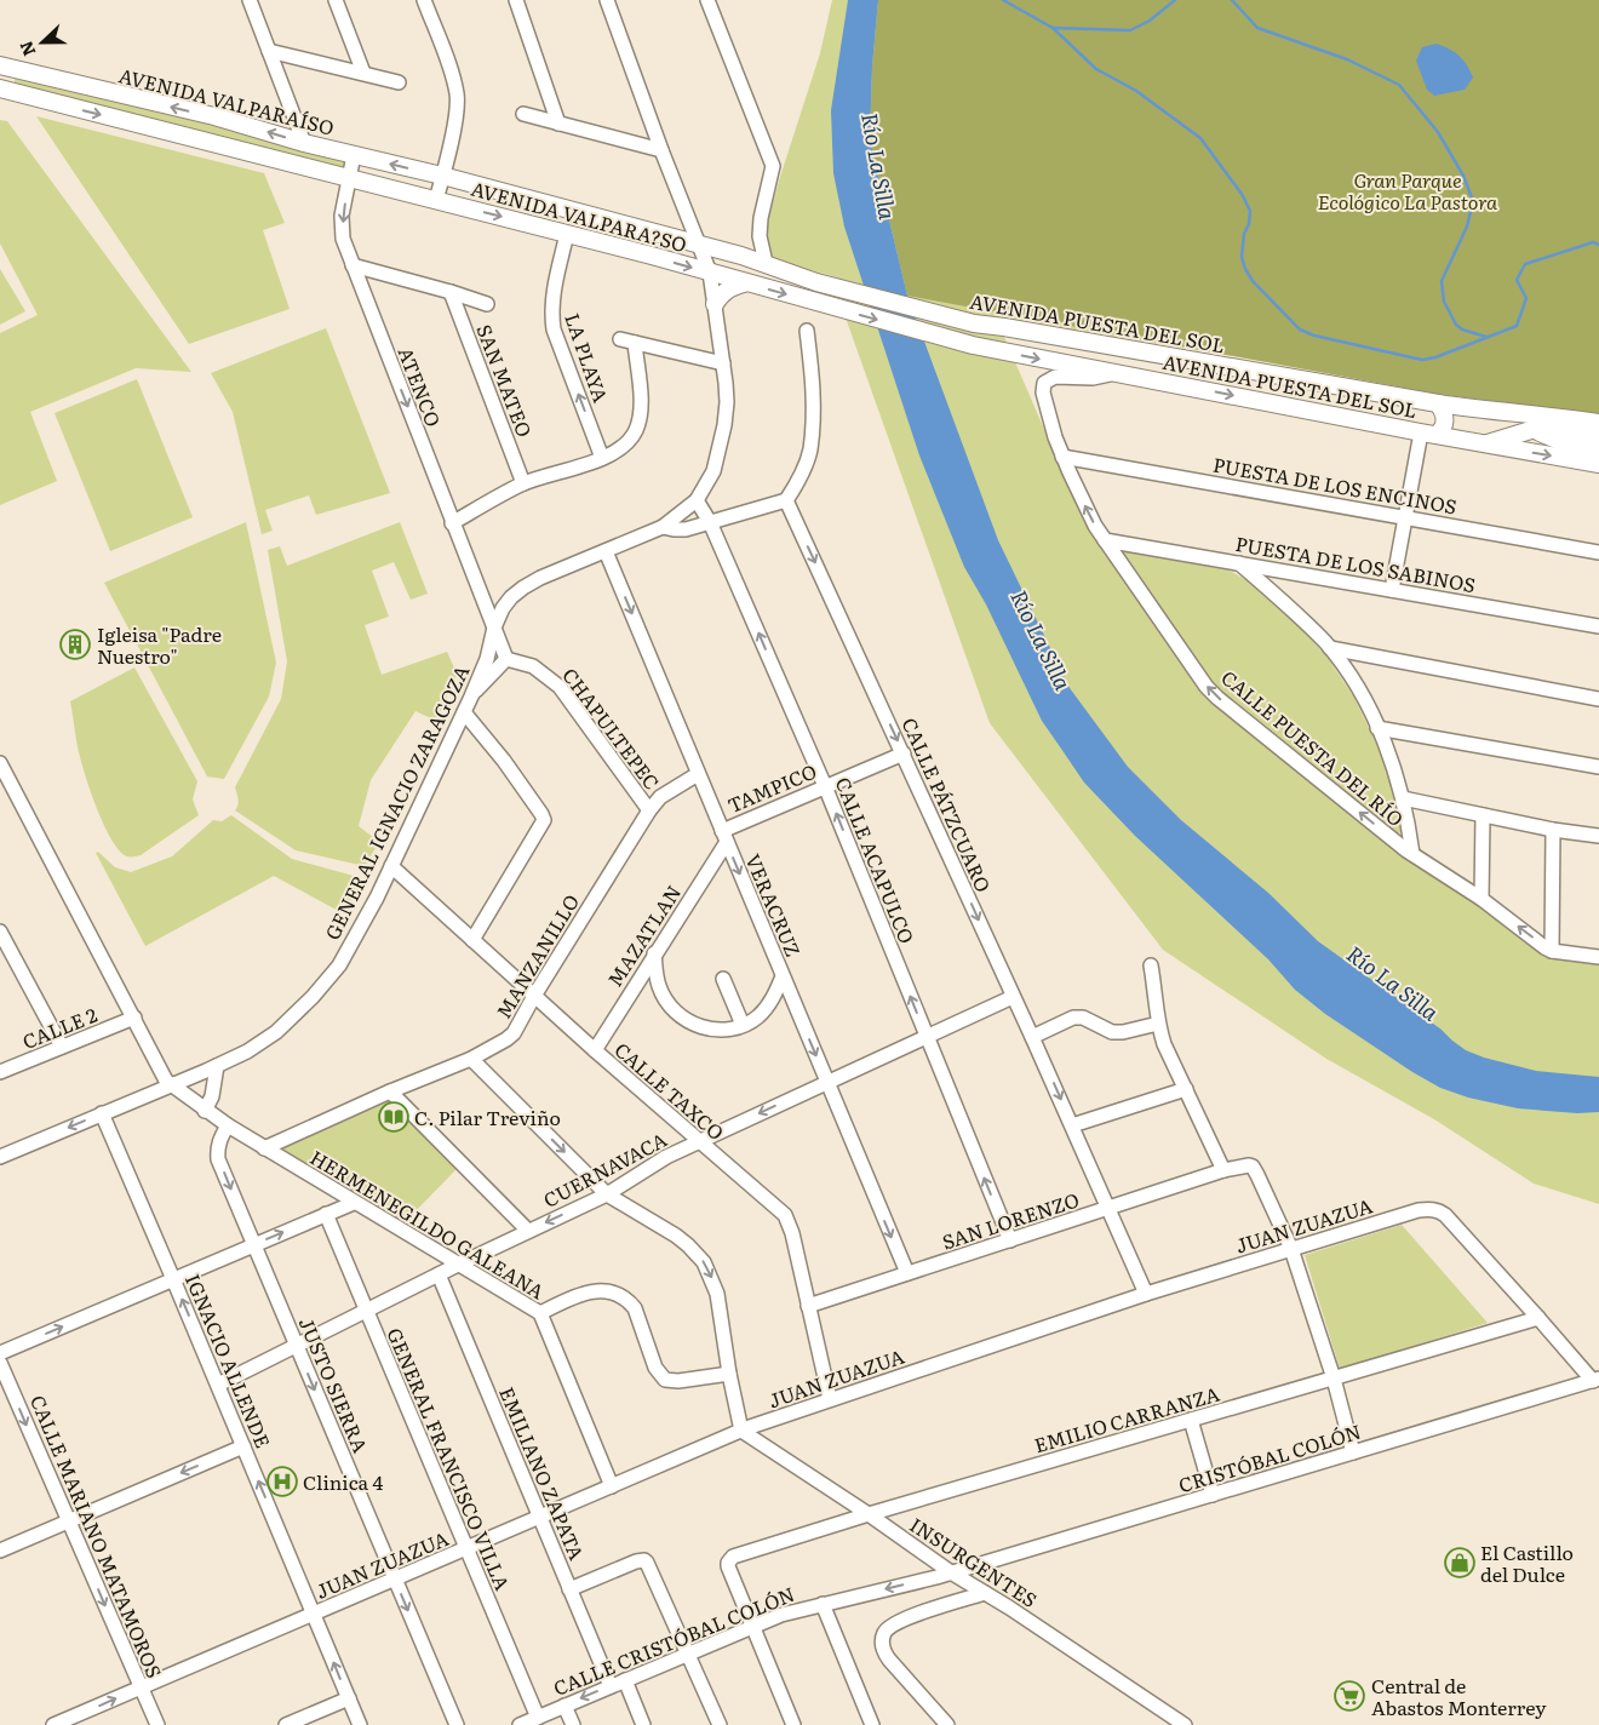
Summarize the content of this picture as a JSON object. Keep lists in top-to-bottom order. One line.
{"streets":{"main road":["AVENIDA VALPARAÍSO","AVENIDA VALPARA?SO","AVENIDA PUESTA DEL SOL"],"street":["LA PLAYA","SAN MATEO","ATENCO","PUESTA DE LOS ENCINOS","PUESTA DE LOS SABINOS","CHAPULTEPEC","CALLE PUESTA DEL RÍO","TAMPICO","GENERAL IGNACIO ZARAGOZA","CALLE PÁTZCUARO","CALLE ACAPULCO","VERACRUZ","MAZATLAN","MANZANILLO","CALLE 2","CALLE TAXCO","CUERNAVACA","SAN LORENZO","HERMENEGILDO GALEANA","JUAN ZUAZUA","IGNACIO ALLENDE","JUSTO SIERRA","EMILIO CARRANZA","CRISTÓBAL COLÓN","GENERAL FRANCISCO VILLA","EMILIANO ZAPATA","CALLE MARIANO MATAMOROS","INSURGENTES","CALLE CRISTÓBAL COLÓN"]},"crossings":[["AVENIDA VALPARAÍSO","AVENIDA VALPARA?SO"],["AVENIDA VALPARAÍSO","ATENCO"],["AVENIDA VALPARA?SO","AVENIDA PUESTA DEL SOL"],["AVENIDA VALPARA?SO","LA PLAYA"],["AVENIDA PUESTA DEL SOL","CALLE PUESTA DEL RÍO"],["ATENCO","GENERAL IGNACIO ZARAGOZA"],["PUESTA DE LOS ENCINOS","CALLE PUESTA DEL RÍO"],["PUESTA DE LOS SABINOS","CALLE PUESTA DEL RÍO"],["CHAPULTEPEC","MANZANILLO"],["TAMPICO","CALLE PÁTZCUARO"],["TAMPICO","CALLE ACAPULCO"],["TAMPICO","VERACRUZ"],["TAMPICO","MAZATLAN"],["GENERAL IGNACIO ZARAGOZA","CALLE PÁTZCUARO"],["GENERAL IGNACIO ZARAGOZA","CALLE ACAPULCO"],["GENERAL IGNACIO ZARAGOZA","VERACRUZ"],["GENERAL IGNACIO ZARAGOZA","CALLE TAXCO"],["GENERAL IGNACIO ZARAGOZA","HERMENEGILDO GALEANA"],["GENERAL IGNACIO ZARAGOZA","IGNACIO ALLENDE"],["CALLE PÁTZCUARO","CUERNAVACA"],["CALLE PÁTZCUARO","SAN LORENZO"],["CALLE PÁTZCUARO","JUAN ZUAZUA"],["CALLE ACAPULCO","CUERNAVACA"],["CALLE ACAPULCO","SAN LORENZO"],["VERACRUZ","MAZATLAN"],["VERACRUZ","MANZANILLO"],["VERACRUZ","CUERNAVACA"],["VERACRUZ","SAN LORENZO"],["MAZATLAN","CALLE TAXCO"],["MANZANILLO","CALLE TAXCO"],["MANZANILLO","HERMENEGILDO GALEANA"],["CALLE TAXCO","CUERNAVACA"],["CALLE TAXCO","SAN LORENZO"],["CALLE TAXCO","JUAN ZUAZUA"],["CUERNAVACA","HERMENEGILDO GALEANA"],["CUERNAVACA","IGNACIO ALLENDE"],["CUERNAVACA","JUSTO SIERRA"],["CUERNAVACA","GENERAL FRANCISCO VILLA"],["CUERNAVACA","EMILIANO ZAPATA"],["SAN LORENZO","JUAN ZUAZUA"],["HERMENEGILDO GALEANA","JUAN ZUAZUA"],["HERMENEGILDO GALEANA","JUSTO SIERRA"],["JUAN ZUAZUA","IGNACIO ALLENDE"],["JUAN ZUAZUA","JUSTO SIERRA"],["JUAN ZUAZUA","EMILIO CARRANZA"],["JUAN ZUAZUA","CRISTÓBAL COLÓN"],["JUAN ZUAZUA","GENERAL FRANCISCO VILLA"],["JUAN ZUAZUA","EMILIANO ZAPATA"],["JUAN ZUAZUA","CALLE MARIANO MATAMOROS"],["JUAN ZUAZUA","INSURGENTES"],["EMILIO CARRANZA","INSURGENTES"],["EMILIO CARRANZA","CALLE CRISTÓBAL COLÓN"],["CRISTÓBAL COLÓN","INSURGENTES"],["CRISTÓBAL COLÓN","CALLE CRISTÓBAL COLÓN"],["GENERAL FRANCISCO VILLA","CALLE CRISTÓBAL COLÓN"],["EMILIANO ZAPATA","CALLE CRISTÓBAL COLÓN"],["INSURGENTES","CALLE CRISTÓBAL COLÓN"]],"one_way":["LA PLAYA","ATENCO","CALLE PÁTZCUARO","CALLE ACAPULCO","VERACRUZ","IGNACIO ALLENDE","JUSTO SIERRA","CALLE MARIANO MATAMOROS","CALLE CRISTÓBAL COLÓN"],"water":["Río La Silla"],"parks":["Gran Parque Ecológico La Pastora"],"places":{"building":["Igleisa \"Padre Nuestro\""],"library":["C. Pilar Treviño"],"hospital":["Clinica 4"],"shop":["El Castillo del Dulce"],"supermarket":["Central de Abastos Monterrey"]},"north":"left"}
